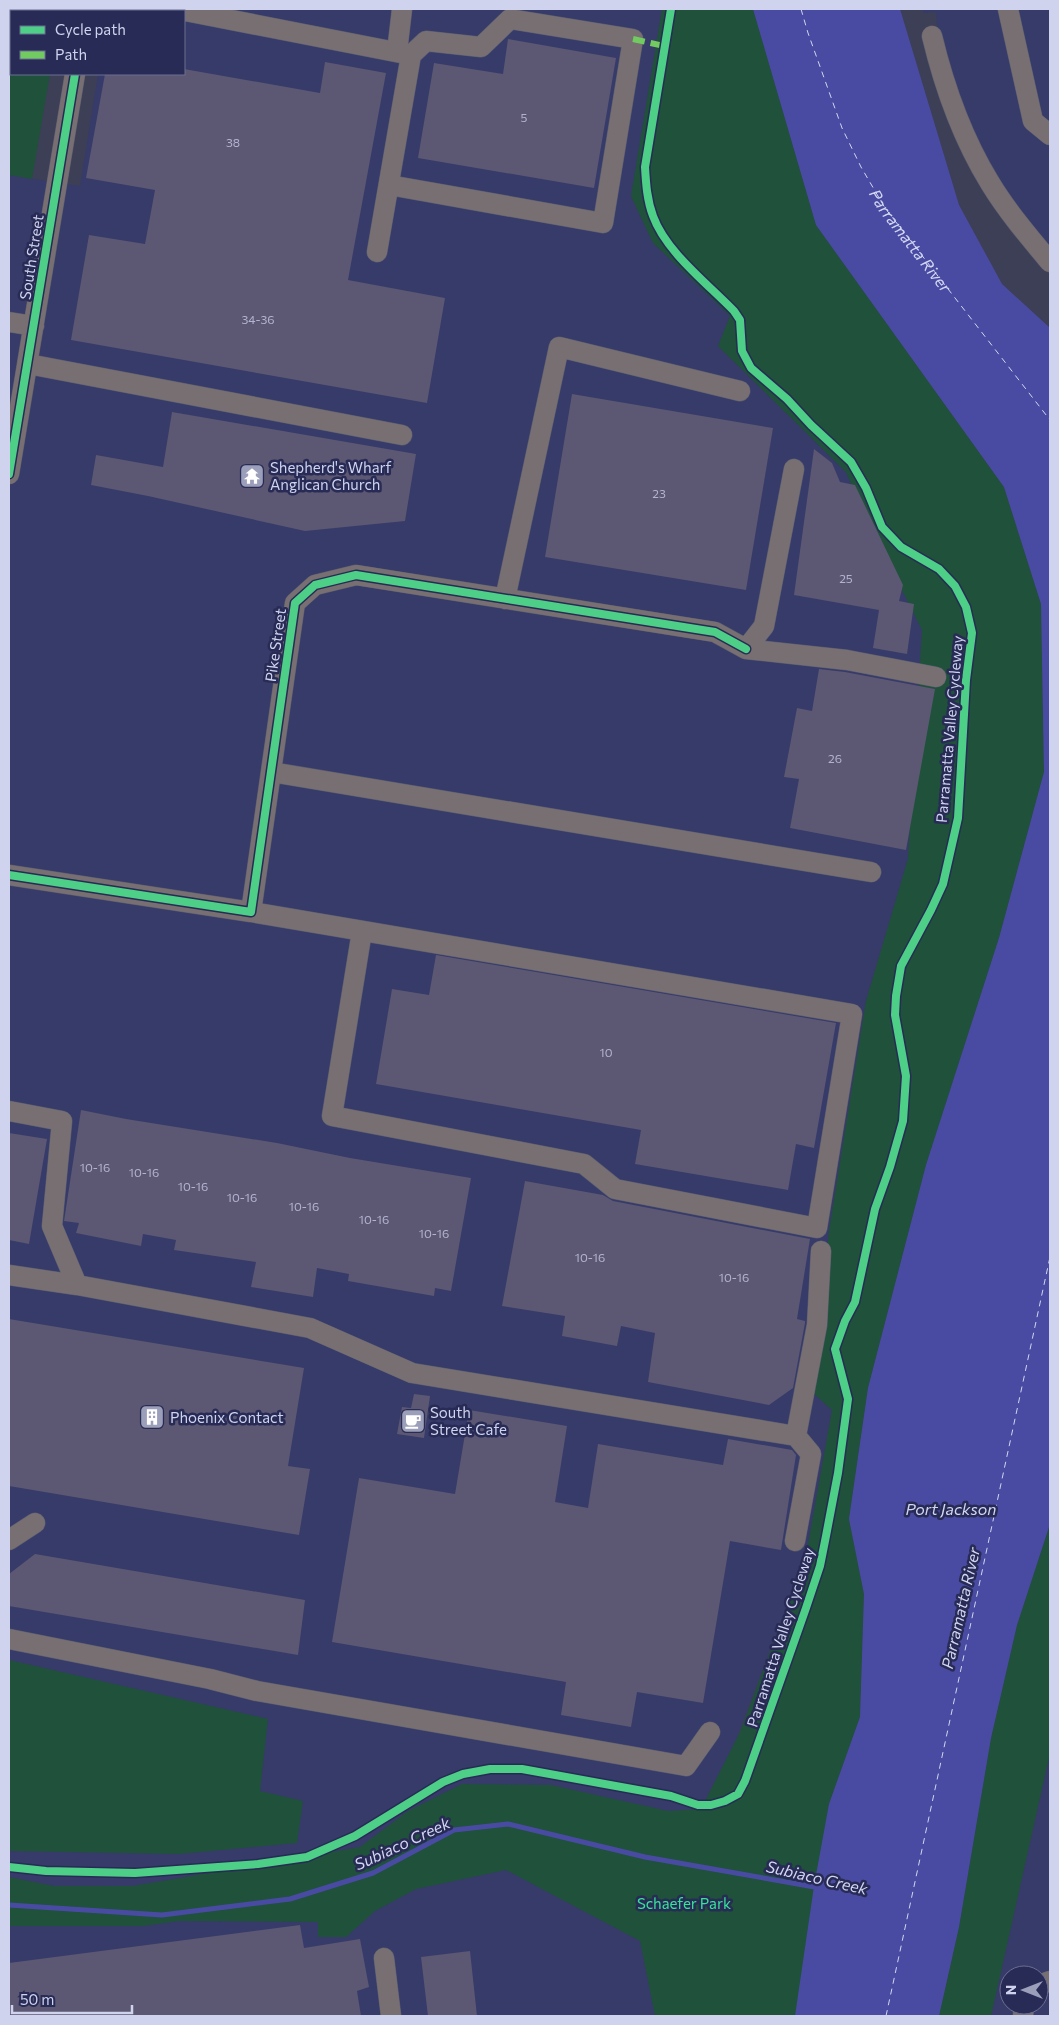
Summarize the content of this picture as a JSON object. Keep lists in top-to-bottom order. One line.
{"streets":{"street":["South Street","Pike Street"],"cycle path":["Parramatta Valley Cycleway"]},"water":["Parramatta River","Port Jackson","Subiaco Creek"],"parks":["Schaefer Park"],"places":{"temple":["Shepherd's Wharf Anglican Church"],"building":["Phoenix Contact"],"cafe":["South Street Cafe"]},"house_numbers":["5","38","34-36","23","25","26","10","10-16","10-16","10-16","10-16","10-16","10-16","10-16","10-16","10-16"],"legend":["Cycle path","Path"],"scale_bar":"50 m","north":"left"}
